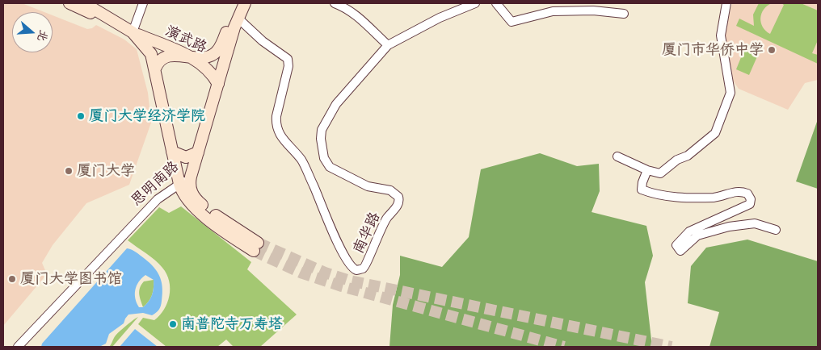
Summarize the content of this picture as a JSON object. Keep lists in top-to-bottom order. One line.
{"streets":{"main road":["演武路","思明南路"],"street":["南华路"]},"crossings":[["演武路","思明南路"],["思明南路","南华路"]],"places":["厦门市华侨中学","厦门大学经济学院","厦门大学","厦门大学图书馆","南普陀寺万寿塔"],"north":"right"}
